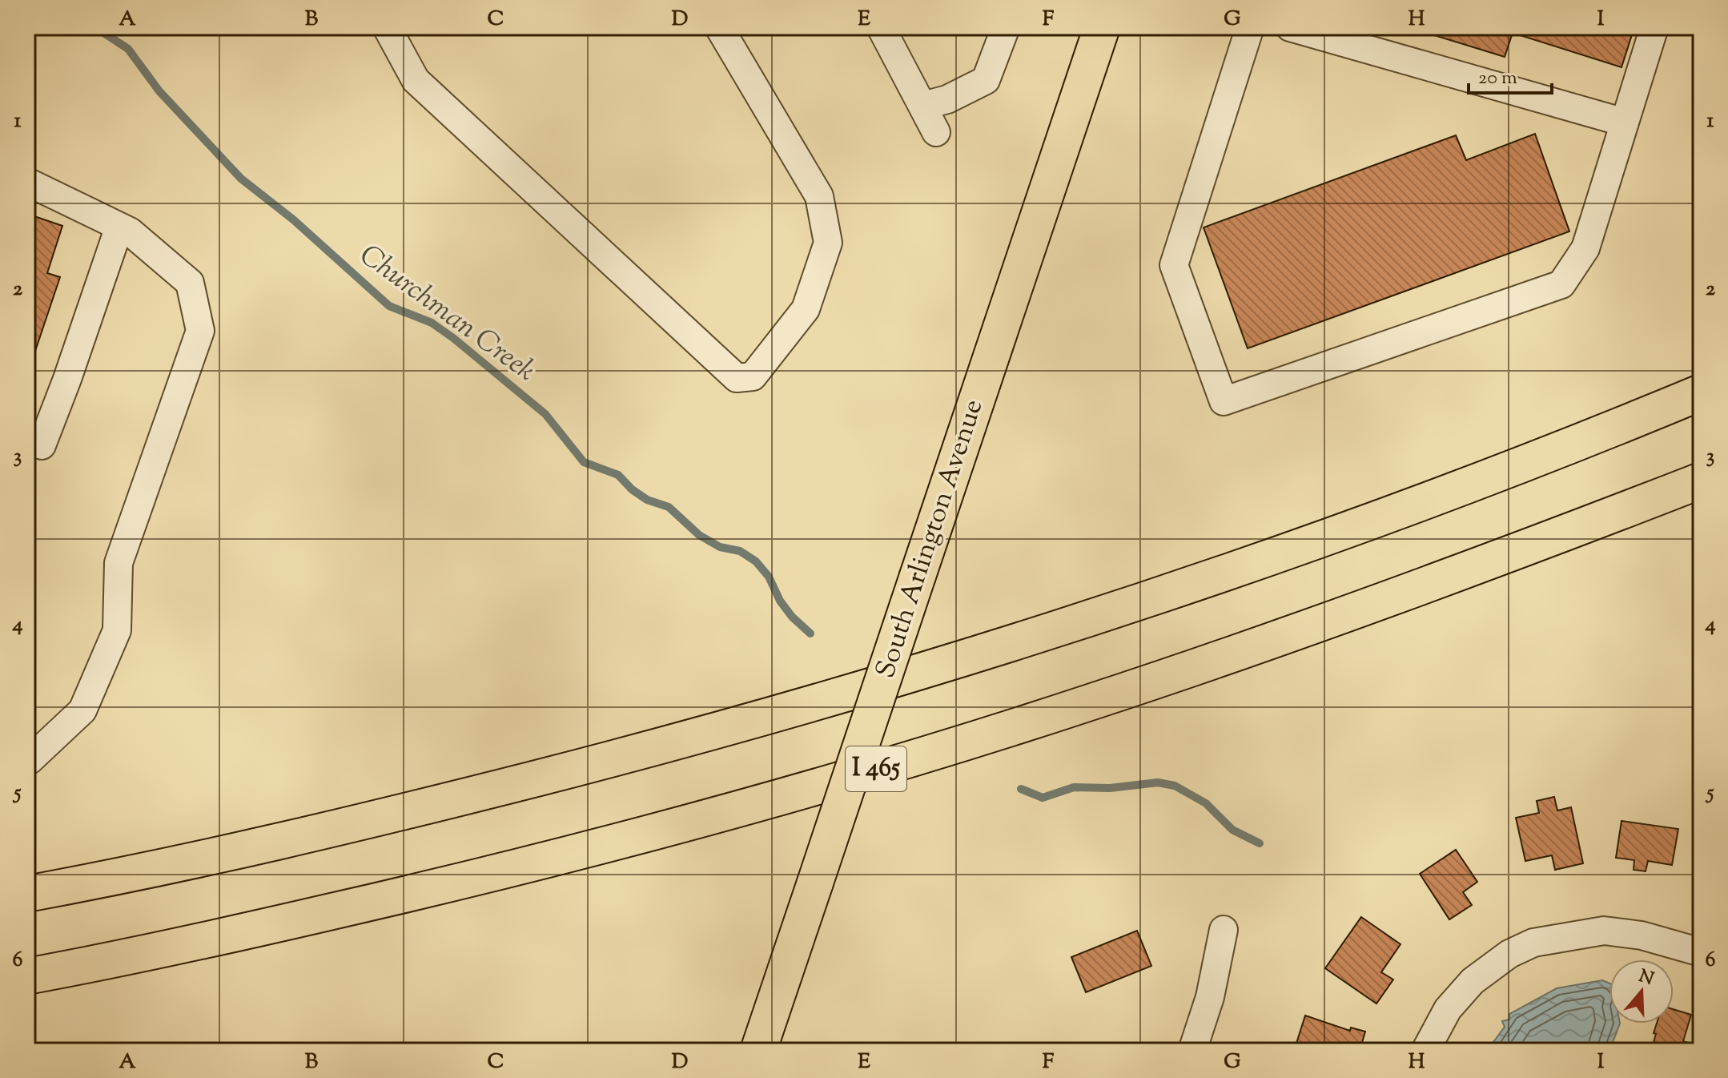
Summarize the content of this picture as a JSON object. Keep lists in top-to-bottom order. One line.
{"streets":{"main road":["South Arlington Avenue","I 465"]},"water":["Churchman Creek"],"scale_bar":"20 m","north":"top","grid":{"columns":["A","B","C","D","E","F","G","H","I"],"rows":["1","2","3","4","5","6"]}}
